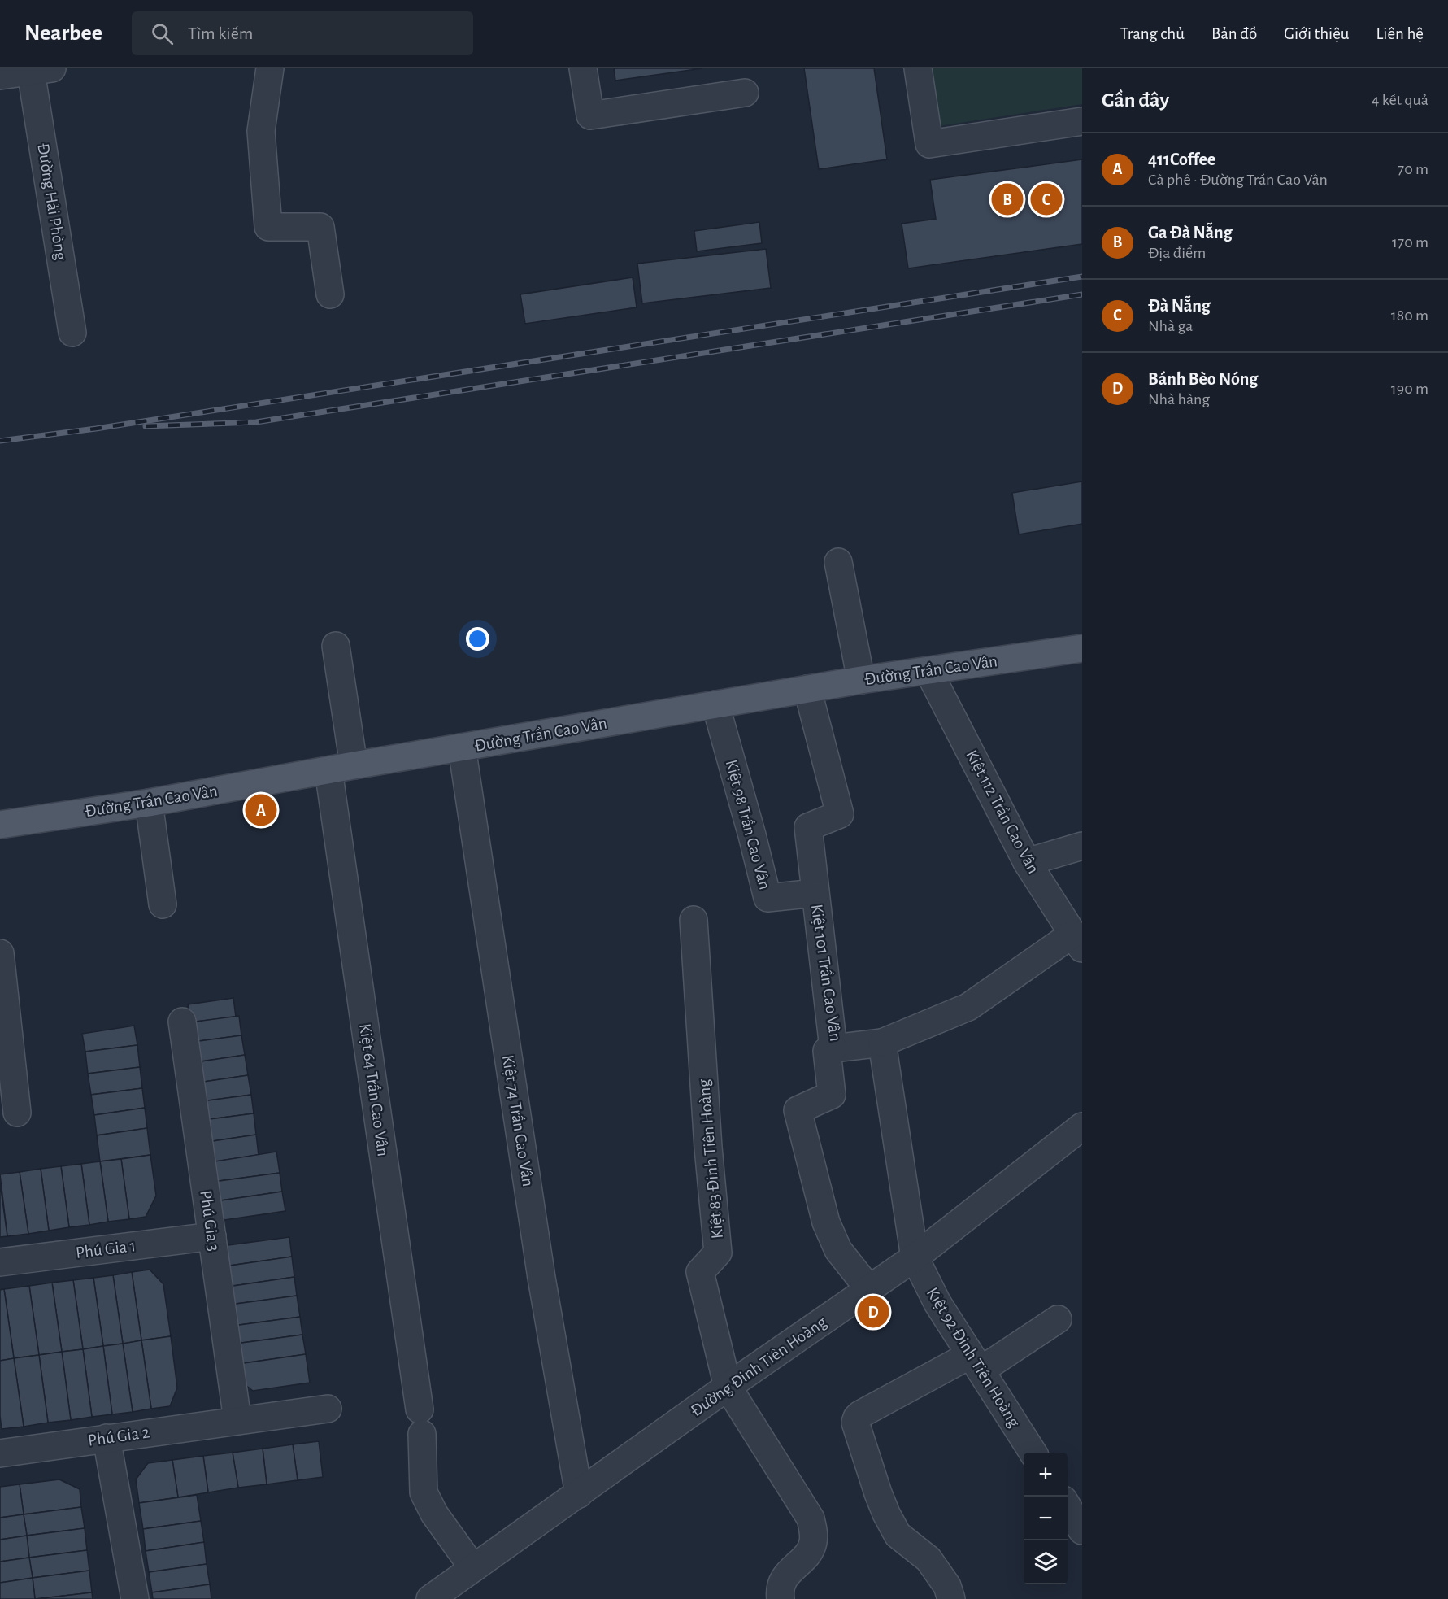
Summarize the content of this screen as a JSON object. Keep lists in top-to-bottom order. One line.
{"streets":{"main road":["Đường Trần Cao Vân"],"street":["Đường Hải Phòng","Kiệt 112 Trần Cao Vân","Kiệt 98 Trần Cao Vân","Kiệt 101 Trần Cao Vân","Kiệt 64 Trần Cao Vân","Kiệt 74 Trần Cao Vân","Kiệt 83 Đinh Tiên Hoàng","Phú Gia 3","Phú Gia 1","Kiệt 92 Đinh Tiên Hoàng","Đường Đinh Tiên Hoàng","Phú Gia 2"]},"crossings":[["Đường Trần Cao Vân","Kiệt 112 Trần Cao Vân"],["Đường Trần Cao Vân","Kiệt 98 Trần Cao Vân"],["Đường Trần Cao Vân","Kiệt 101 Trần Cao Vân"],["Đường Trần Cao Vân","Kiệt 64 Trần Cao Vân"],["Đường Trần Cao Vân","Kiệt 74 Trần Cao Vân"],["Kiệt 112 Trần Cao Vân","Kiệt 101 Trần Cao Vân"],["Kiệt 98 Trần Cao Vân","Kiệt 101 Trần Cao Vân"],["Kiệt 64 Trần Cao Vân","Đường Đinh Tiên Hoàng"],["Kiệt 74 Trần Cao Vân","Đường Đinh Tiên Hoàng"],["Kiệt 83 Đinh Tiên Hoàng","Đường Đinh Tiên Hoàng"],["Phú Gia 3","Phú Gia 1"],["Phú Gia 3","Phú Gia 2"],["Kiệt 92 Đinh Tiên Hoàng","Đường Đinh Tiên Hoàng"]],"page":{"header":"Nearbee","search":"Tìm kiếm","nav":["Trang chủ","Bản đồ","Giới thiệu","Liên hệ"],"heading":["Gần đây","4 kết quả"],"list":[{"mark":"A","name":"411Coffee","note":"Cà phê · Đường Trần Cao Vân","value":"70 m"},{"mark":"B","name":"Ga Đà Nẵng","note":"Địa điểm","value":"170 m"},{"mark":"C","name":"Đà Nẵng","note":"Nhà ga","value":"180 m"},{"mark":"D","name":"Bánh Bèo Nóng","note":"Nhà hàng","value":"190 m"}],"pins":["B","C","A","D"],"map_buttons":["+","−"]}}
